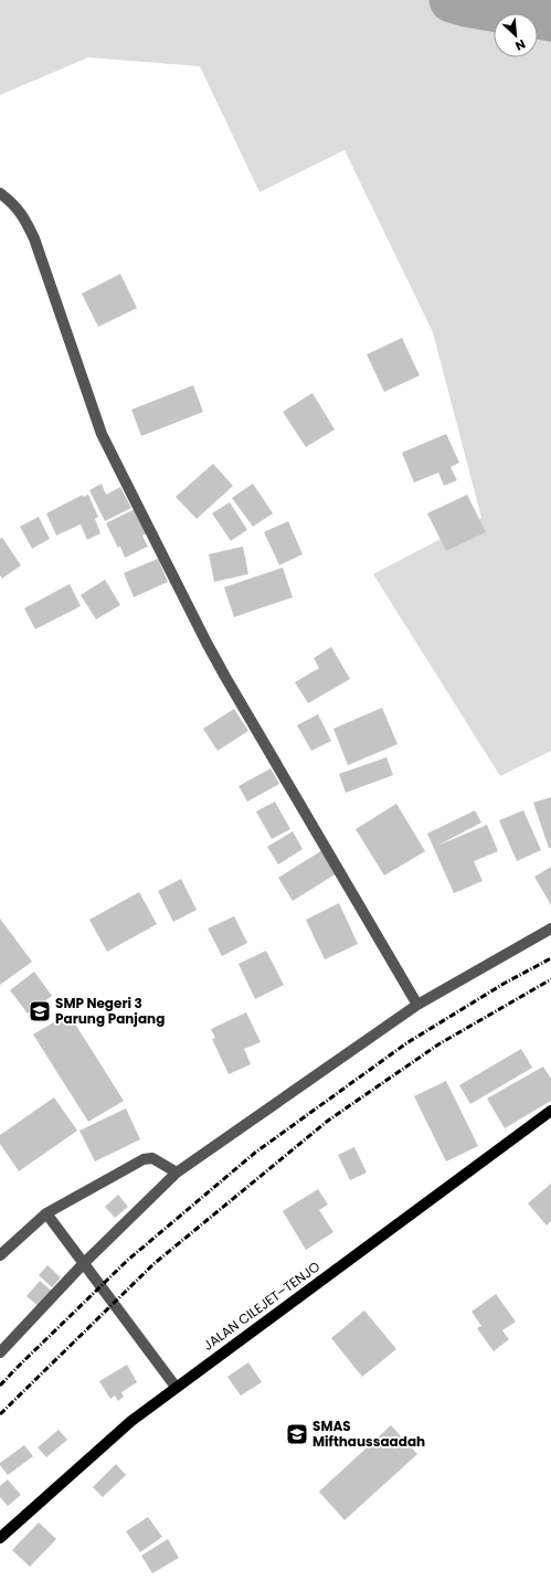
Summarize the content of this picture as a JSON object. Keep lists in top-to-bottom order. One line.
{"streets":{"main road":["JALAN CILEJET–TENJO"]},"places":{"school or university":["SMP Negeri 3 Parung Panjang","SMAS Mifthaussaadah"]},"north":"bottom right"}
